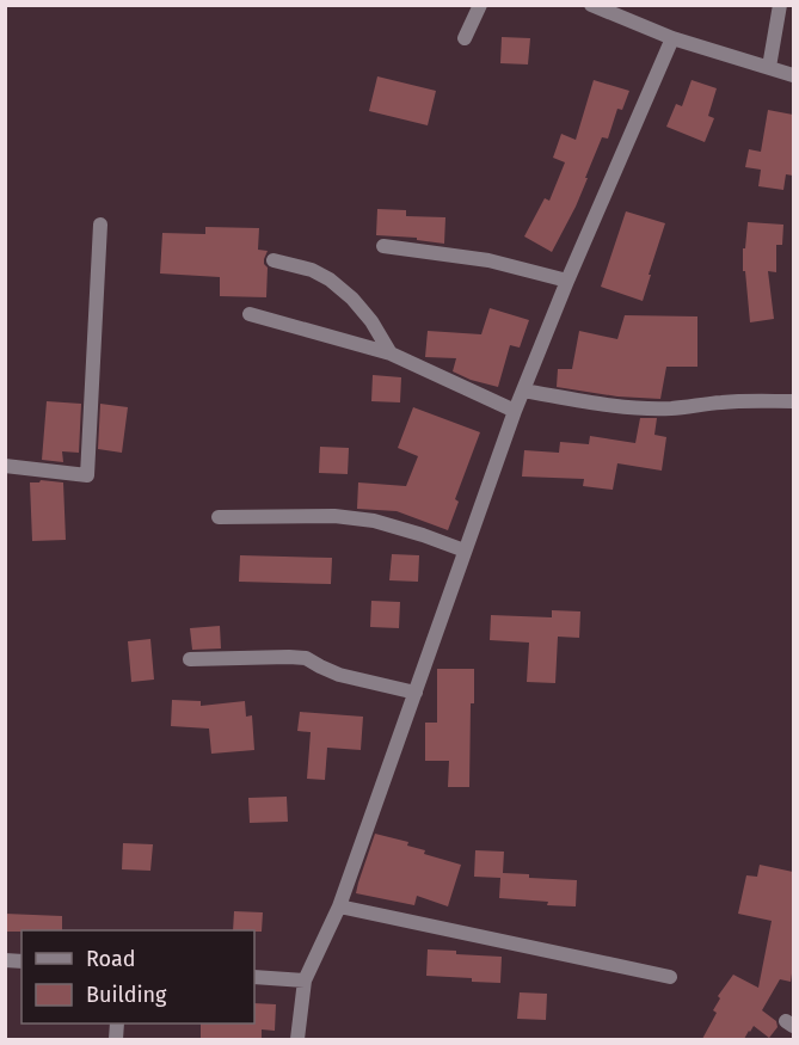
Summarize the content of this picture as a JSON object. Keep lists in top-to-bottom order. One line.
{"legend":["Road","Building"]}
